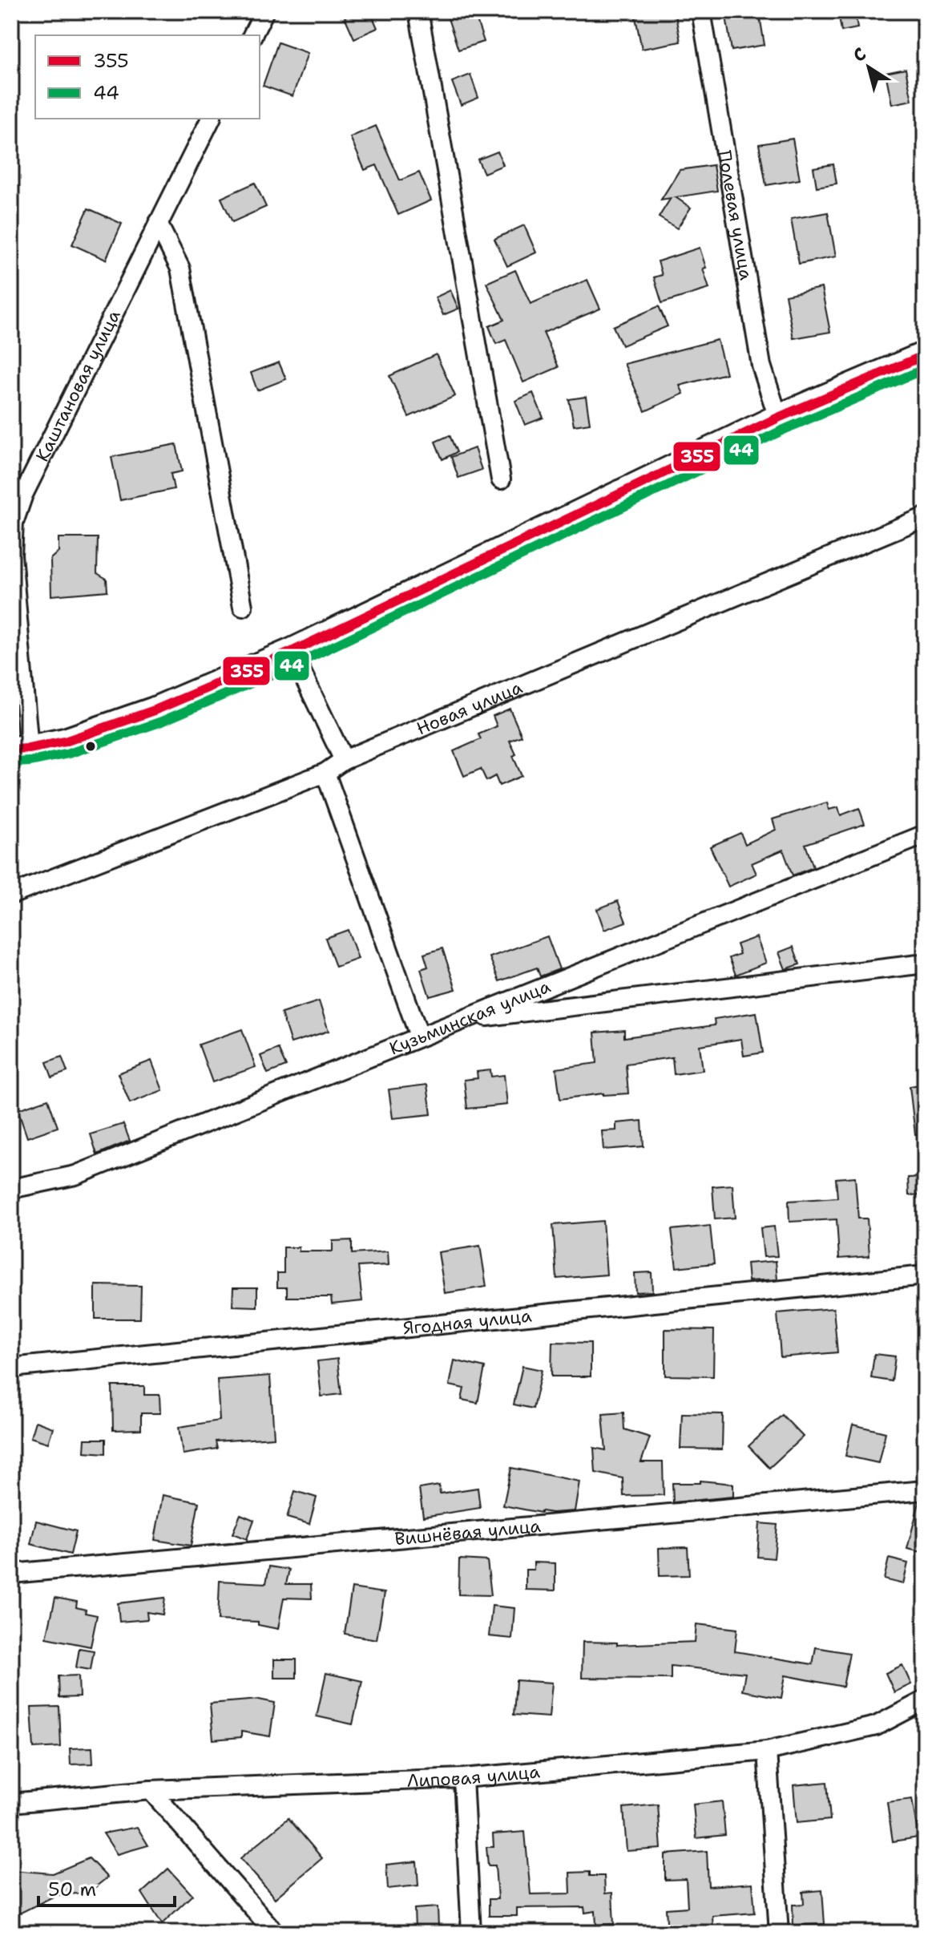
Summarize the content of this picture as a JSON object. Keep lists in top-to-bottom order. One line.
{"streets":{"street":["Полевая улица","Каштановая улица","Новая улица","Кузьминская улица","Ягодная улица","Вишнёвая улица","Липовая улица"]},"lines":["transit line 355","transit line 44"],"legend":["355","44"],"scale_bar":"50 m","north":"top left"}
